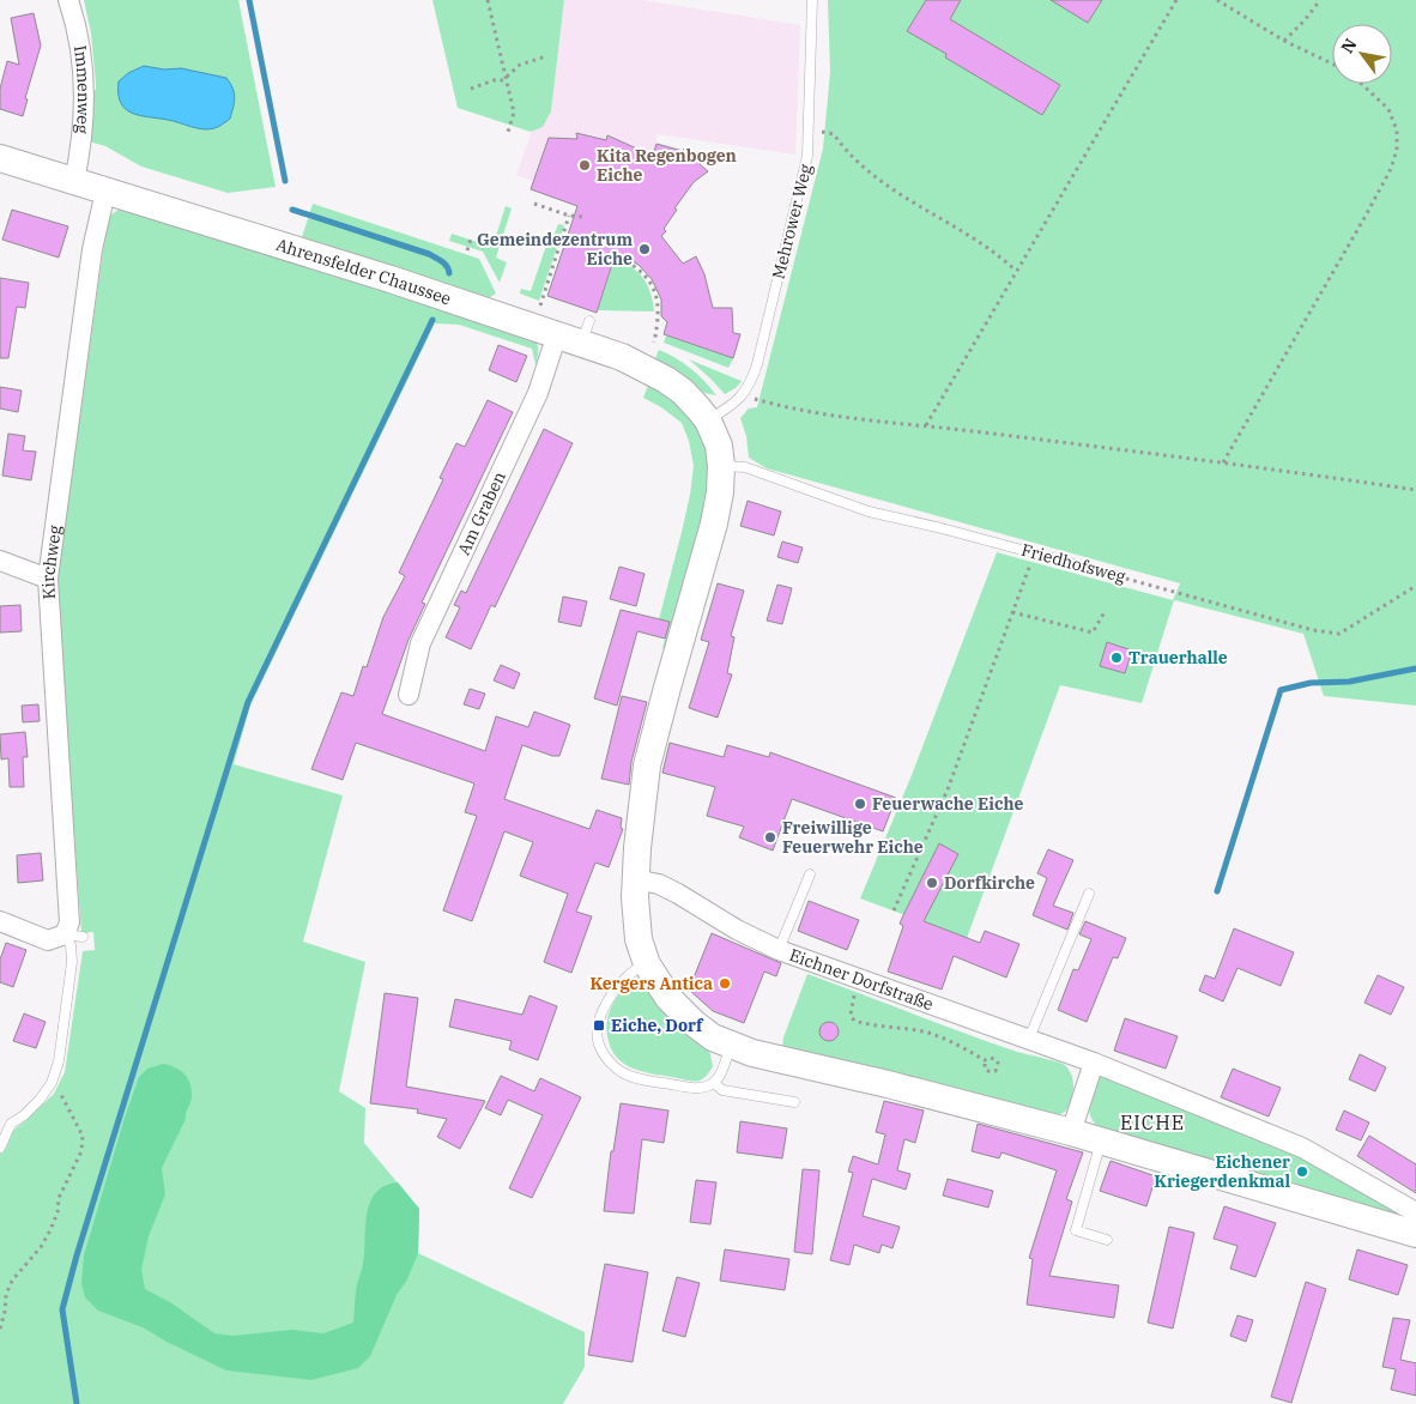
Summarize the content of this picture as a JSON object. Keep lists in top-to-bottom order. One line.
{"streets":{"main road":["Ahrensfelder Chaussee"],"street":["Immenweg","Am Graben","Kirchweg","Eichner Dorfstraße"],"lane":["Mehrower Weg","Friedhofsweg"]},"crossings":[["Immenweg","Ahrensfelder Chaussee"],["Mehrower Weg","Ahrensfelder Chaussee"],["Ahrensfelder Chaussee","Am Graben"],["Ahrensfelder Chaussee","Kirchweg"]],"districts":["EICHE"],"places":{"other":["Kita Regenbogen Eiche","Gemeindezentrum Eiche","Trauerhalle","Feuerwache Eiche","Freiwillige Feuerwehr Eiche","Dorfkirche","Kergers Antica","Eichener Kriegerdenkmal"],"transit":["Eiche, Dorf"]},"north":"top left"}
